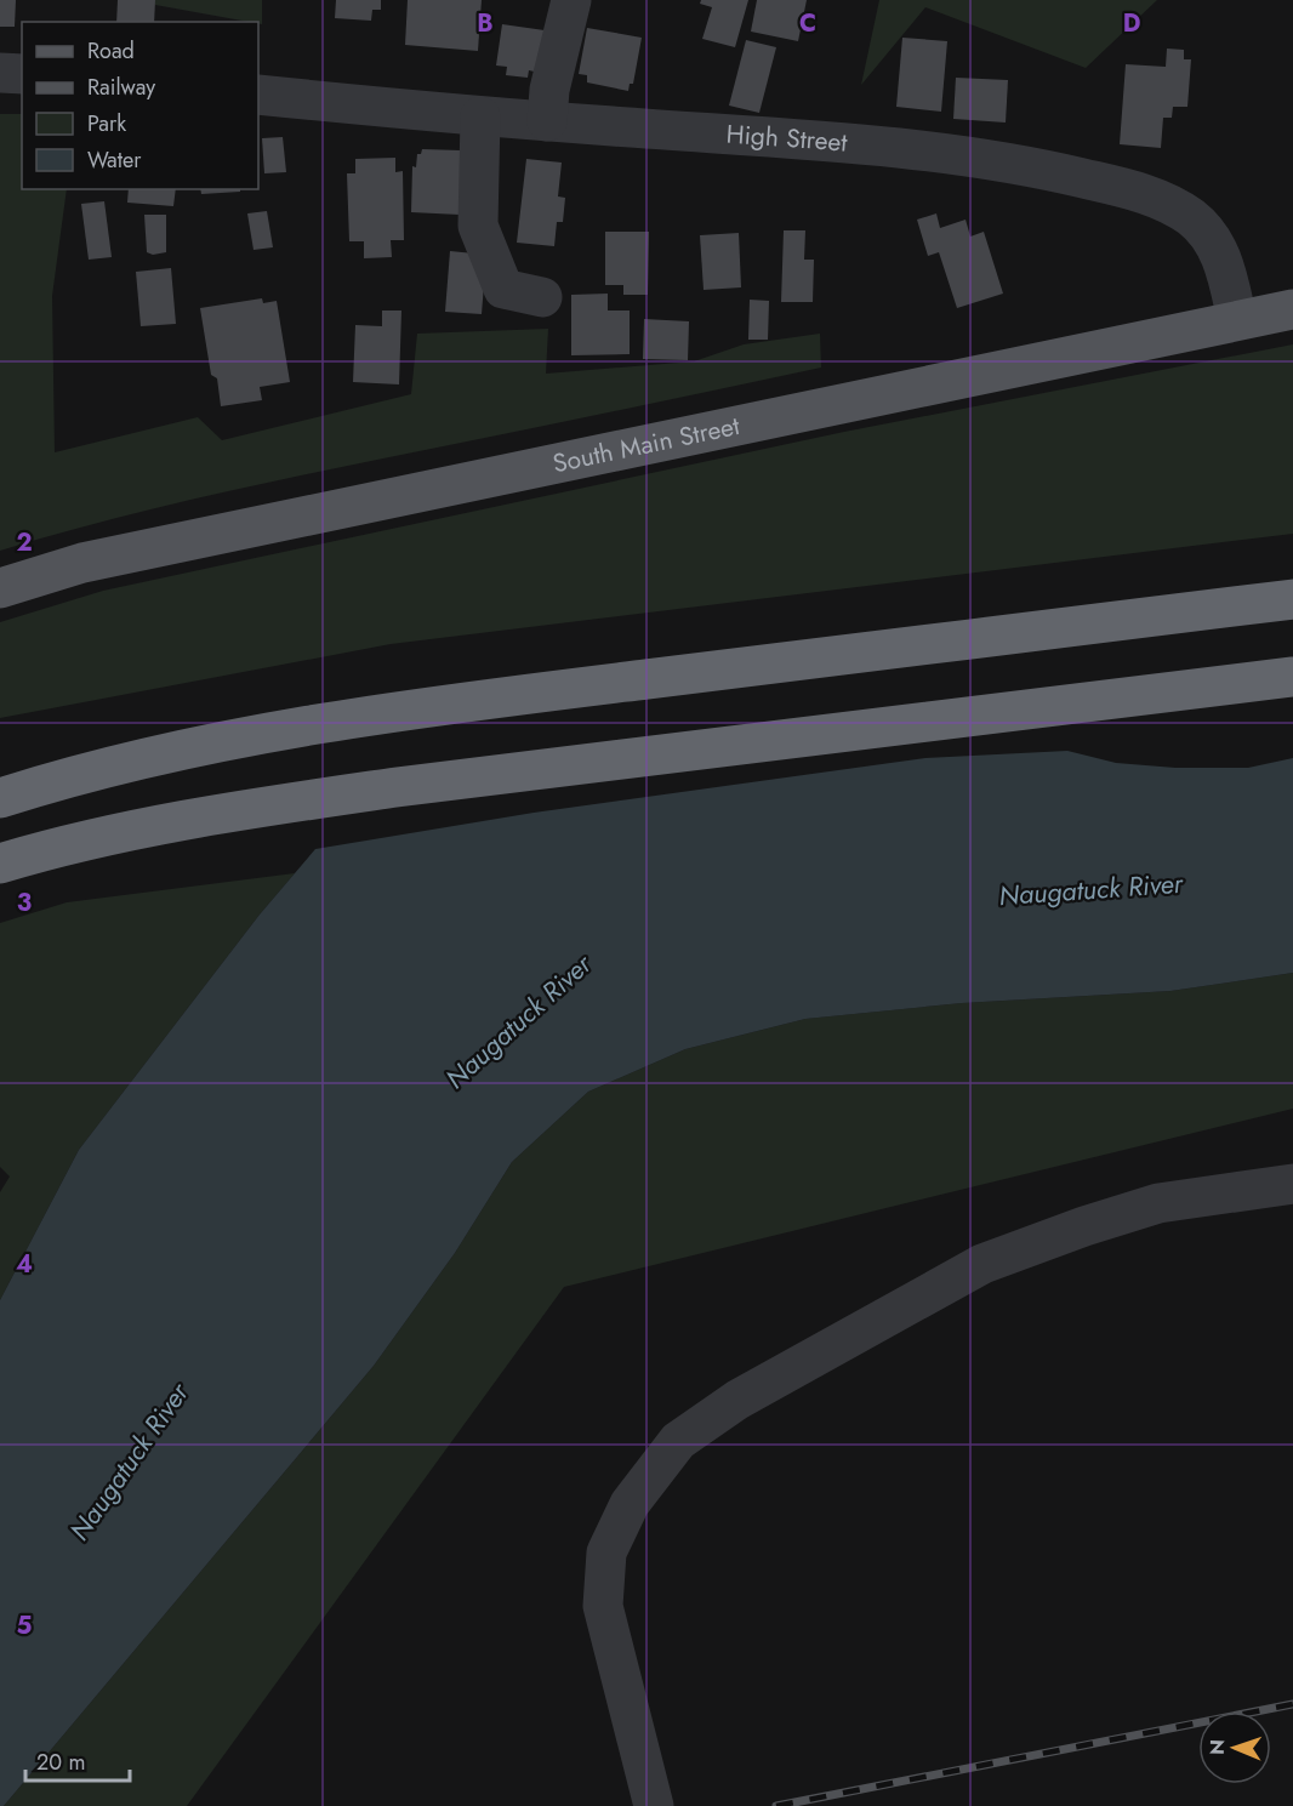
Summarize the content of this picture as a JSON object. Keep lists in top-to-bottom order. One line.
{"streets":{"main road":["South Main Street"],"street":["High Street"]},"crossings":[["High Street","South Main Street"]],"water":["Naugatuck River"],"legend":["Road","Railway","Park","Water"],"scale_bar":"20 m","north":"left","grid":{"columns":["B","C","D"],"rows":["2","3","4","5"]}}
